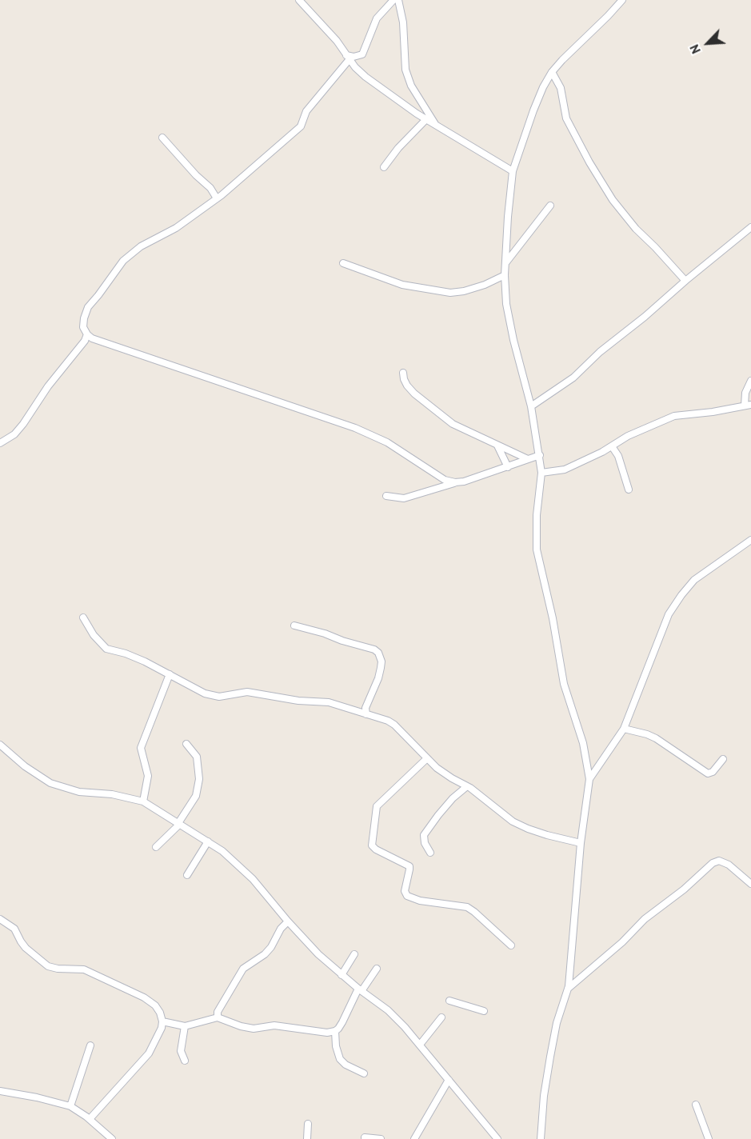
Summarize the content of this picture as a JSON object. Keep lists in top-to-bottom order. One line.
{"north":"bottom left"}
